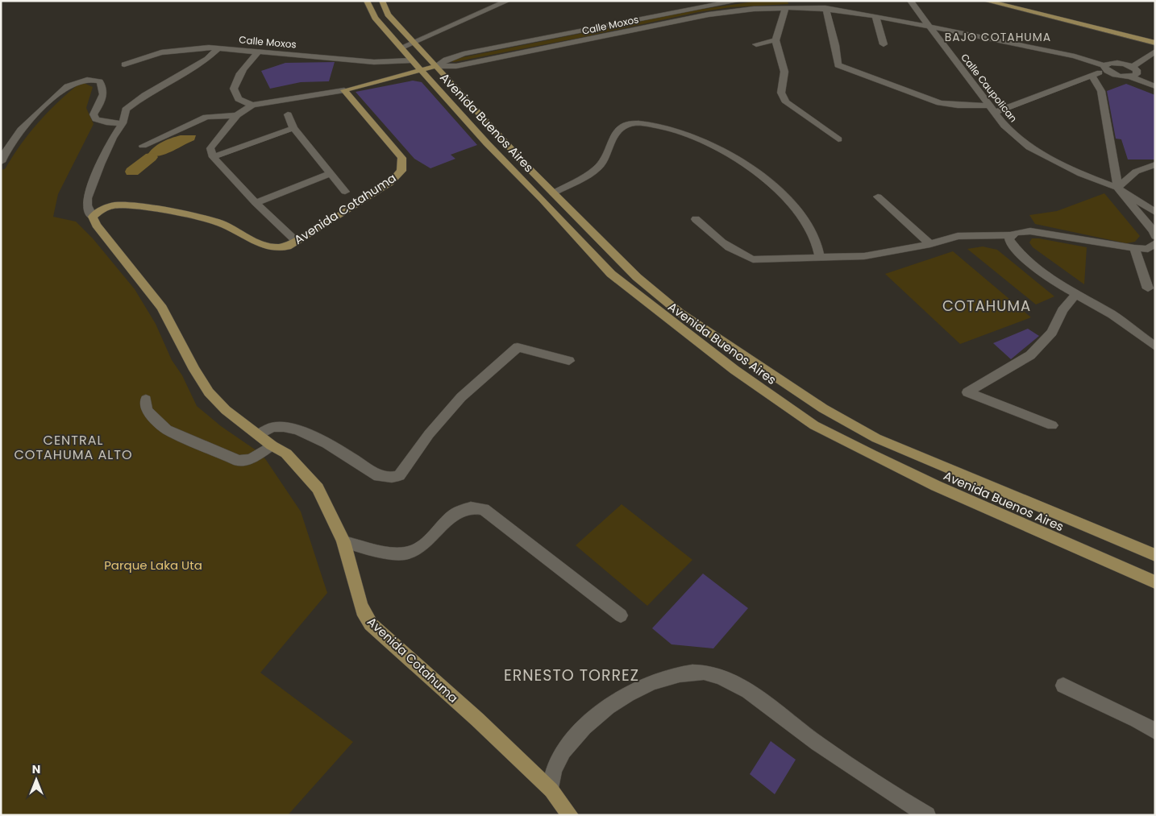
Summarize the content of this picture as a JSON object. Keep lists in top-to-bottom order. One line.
{"streets":{"main road":["Calle Moxos","Avenida Buenos Aires","Avenida Cotahuma"],"street":["Calle Caupolican"]},"crossings":[["Calle Moxos","Calle Caupolican"],["Calle Moxos","Avenida Buenos Aires"]],"districts":["BAJO COTAHUMA","COTAHUMA","CENTRAL COTAHUMA ALTO","ERNESTO TORREZ"],"parks":["Parque Laka Uta"],"north":"top"}
